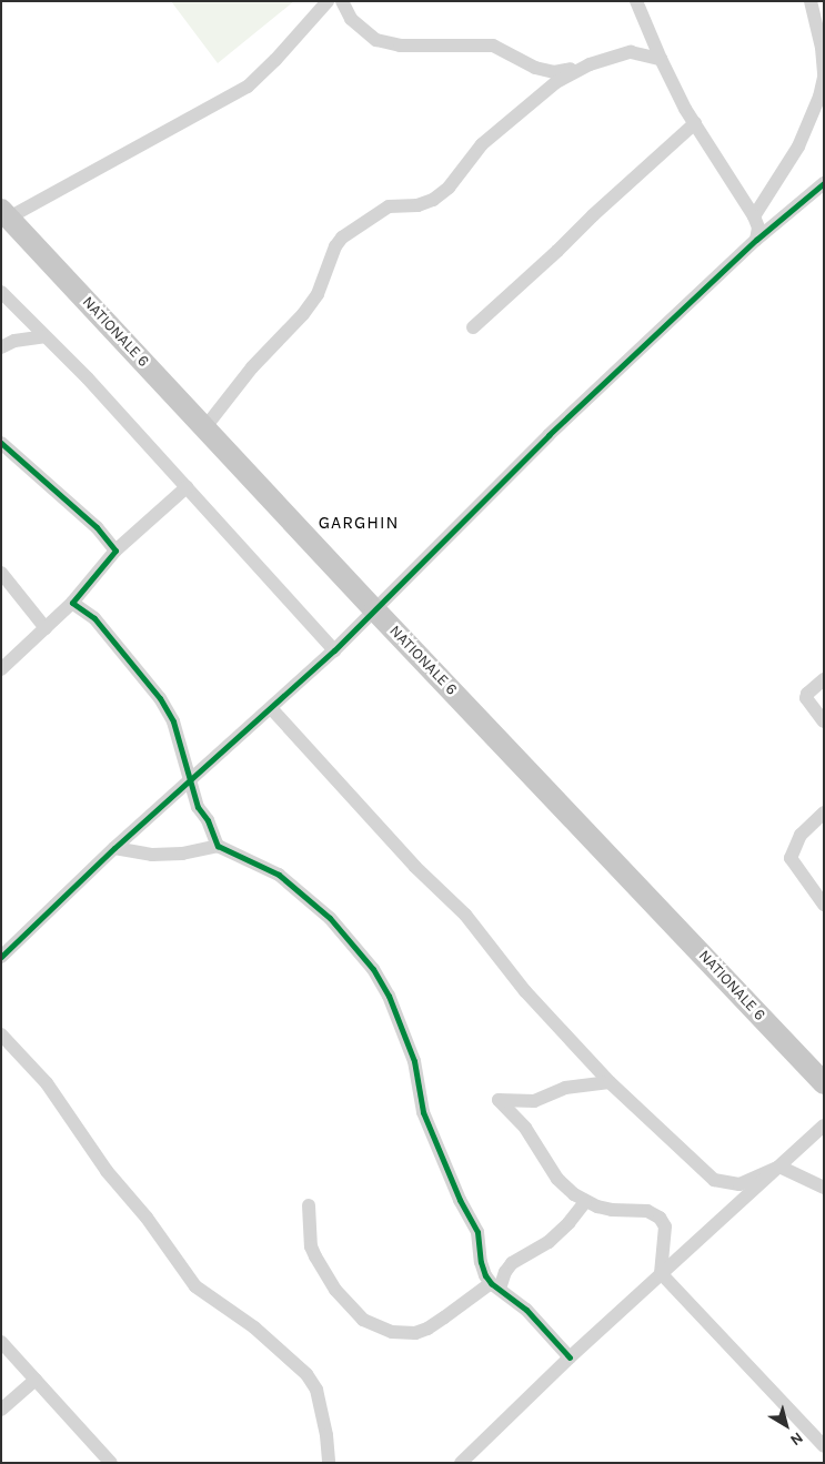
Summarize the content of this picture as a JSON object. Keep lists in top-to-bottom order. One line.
{"streets":{"main road":["NATIONALE 6"]},"districts":["GARGHIN"],"north":"bottom right"}
